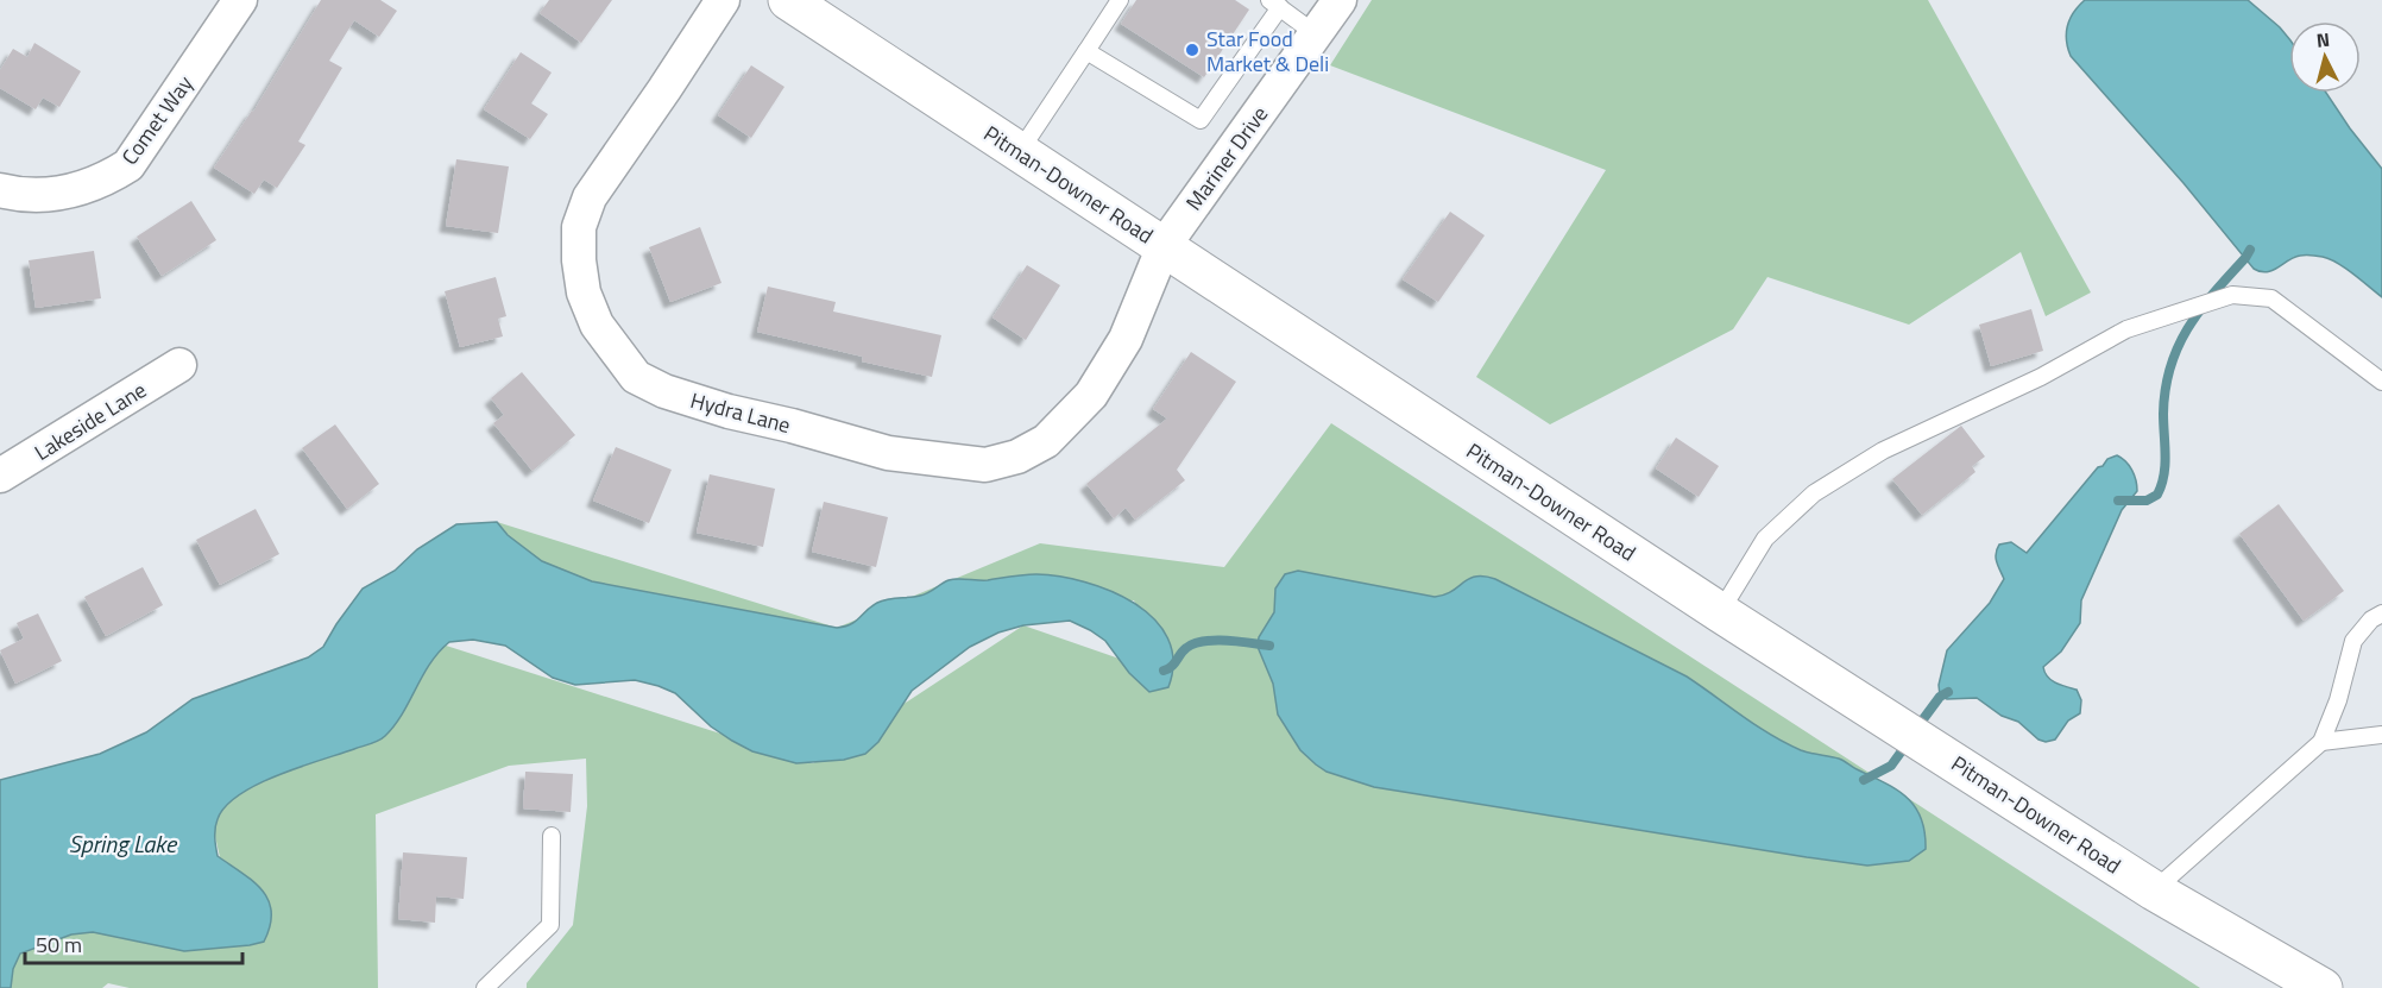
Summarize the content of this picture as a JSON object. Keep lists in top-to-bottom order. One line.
{"streets":{"street":["Comet Way","Mariner Drive","Pitman-Downer Road","Hydra Lane","Lakeside Lane"]},"crossings":[["Mariner Drive","Pitman-Downer Road"],["Mariner Drive","Hydra Lane"],["Pitman-Downer Road","Hydra Lane"]],"water":["Spring Lake"],"places":["Star Food Market & Deli"],"scale_bar":"50 m","north":"top"}
